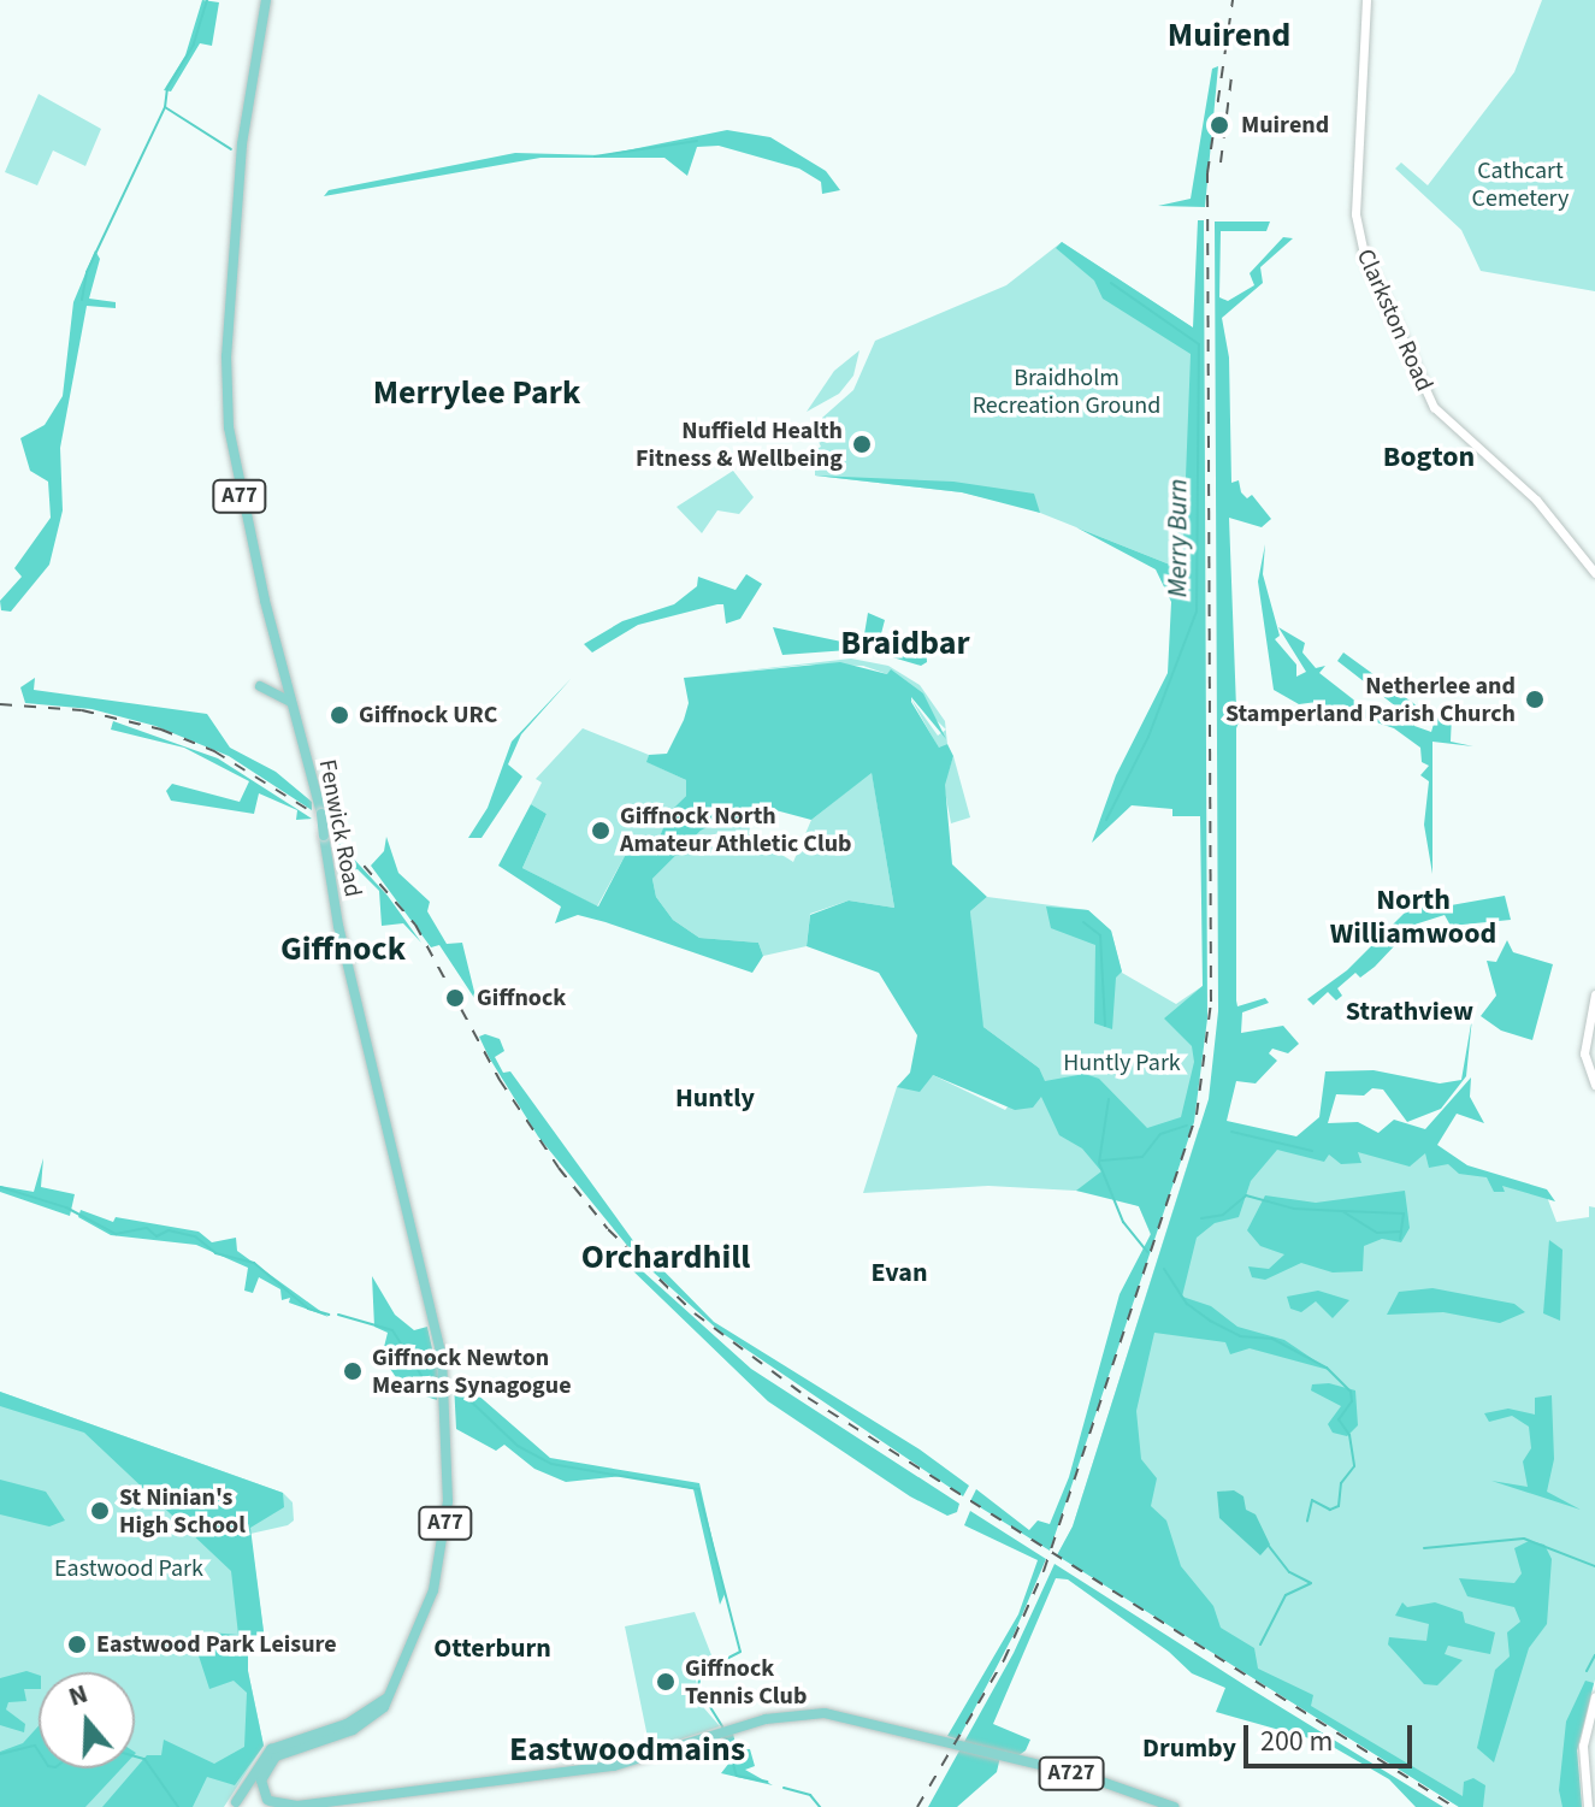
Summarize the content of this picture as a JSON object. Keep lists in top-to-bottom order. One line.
{"streets":{"main road":["Clarkston Road","A77","Fenwick Road","A727"]},"crossings":[["Fenwick Road","A727"]],"districts":["Muirend","Merrylee Park","Bogton","Braidbar","North Williamwood","Giffnock","Strathview","Huntly","Orchardhill","Evan","Otterburn","Eastwoodmains","Drumby"],"water":["Merry Burn"],"parks":["Cathcart Cemetery","Braidholm Recreation Ground","Huntly Park","Eastwood Park"],"places":["Muirend","Nuffield Health Fitness & Wellbeing","Netherlee and Stamperland Parish Church","Giffnock URC","Giffnock North Amateur Athletic Club","Giffnock","Giffnock Newton Mearns Synagogue","St Ninian's High School","Eastwood Park Leisure","Giffnock Tennis Club"],"scale_bar":"200 m","north":"top"}
